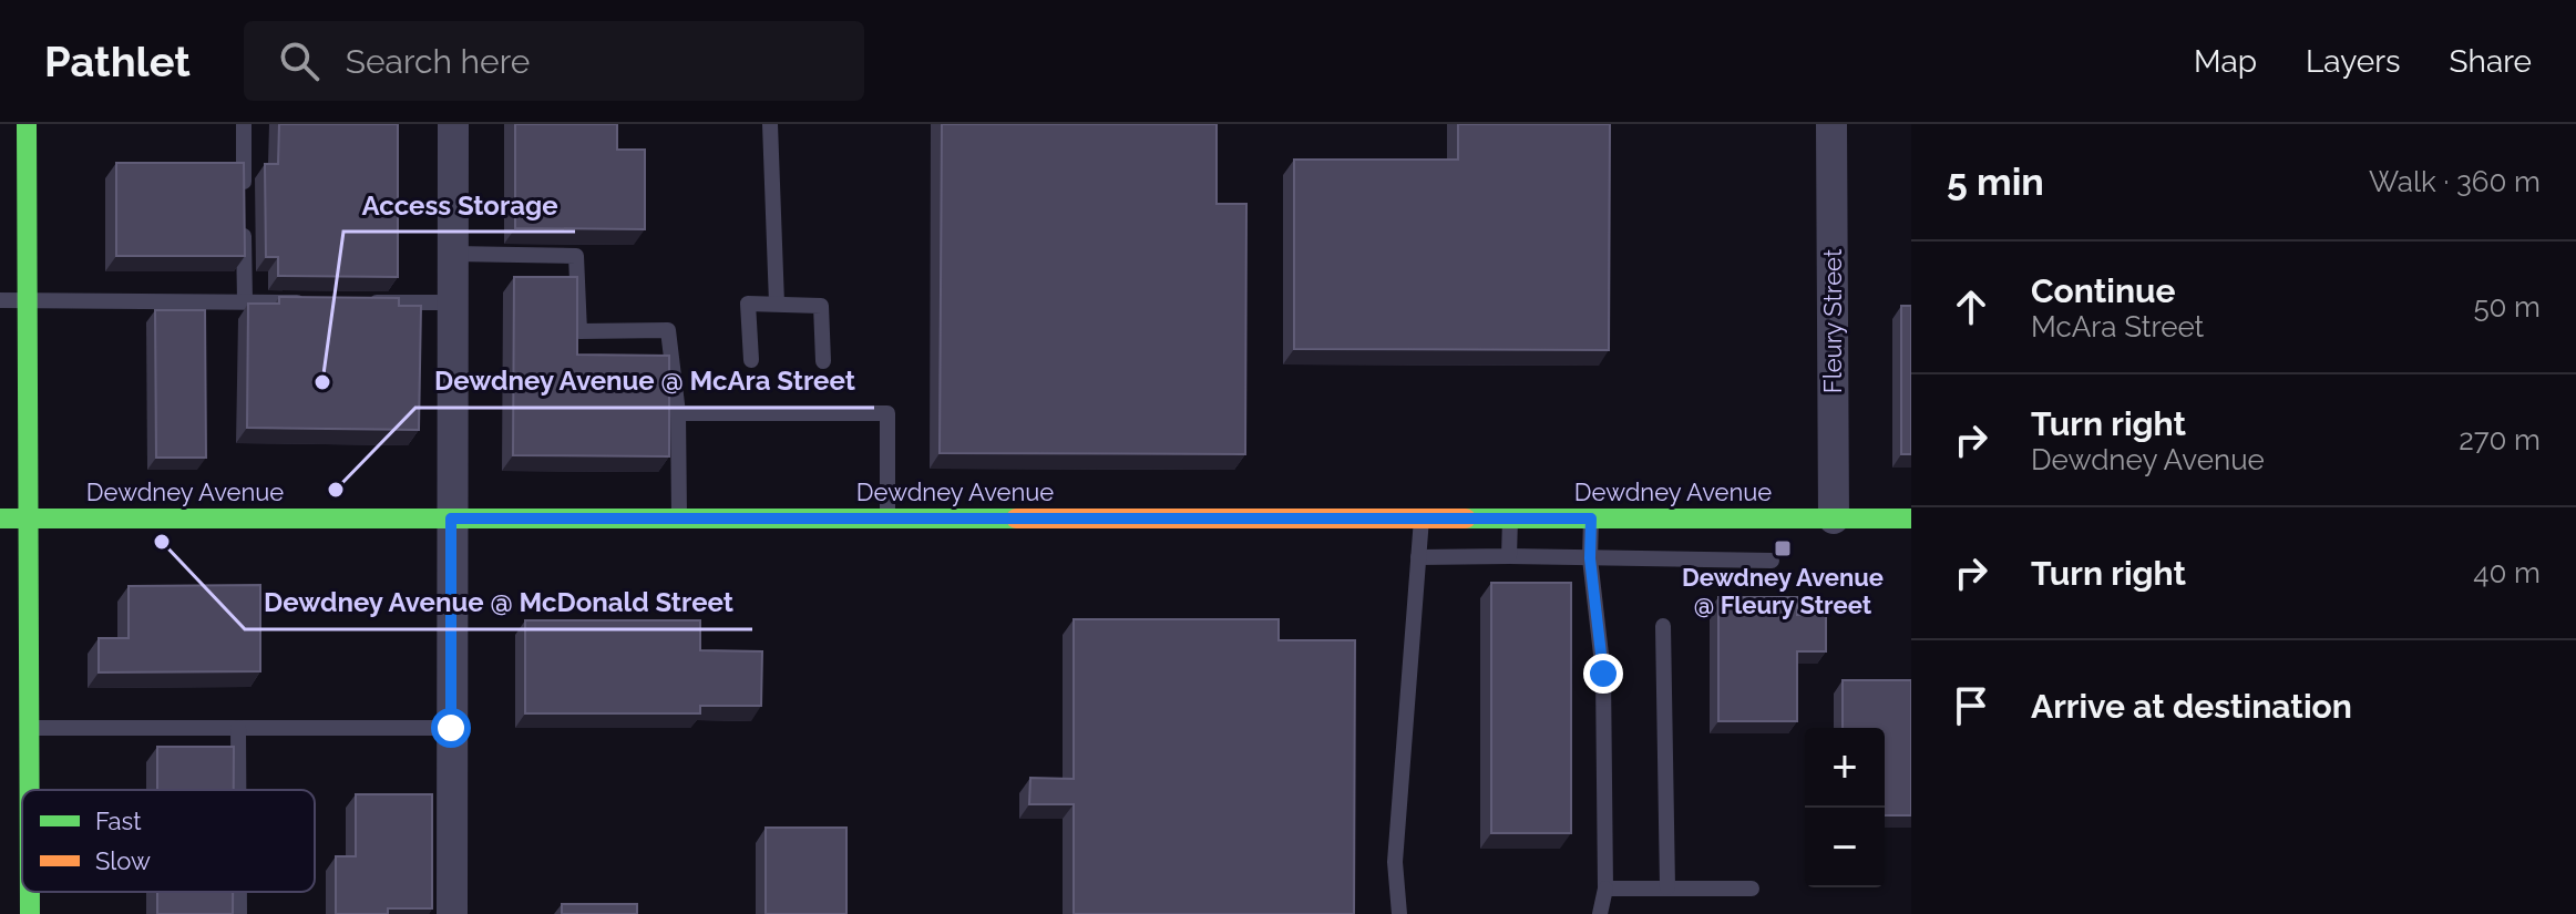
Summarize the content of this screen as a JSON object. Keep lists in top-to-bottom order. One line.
{"streets":{"street":["Fleury Street","Dewdney Avenue"]},"crossings":[["Fleury Street","Dewdney Avenue"]],"places":{"other":["Access Storage","Dewdney Avenue @ McAra Street","Dewdney Avenue @ McDonald Street"],"transit":["Dewdney Avenue @ Fleury Street"]},"legend":["Fast","Slow"],"page":{"header":"Pathlet","search":"Search here","nav":["Map","Layers","Share"],"heading":["5 min","Walk · 360 m"],"list":[["Continue","McAra Street","50 m"],["Turn right","Dewdney Avenue","270 m"],["Turn right","40 m"],"Arrive at destination"],"map_buttons":["+","−"]}}
